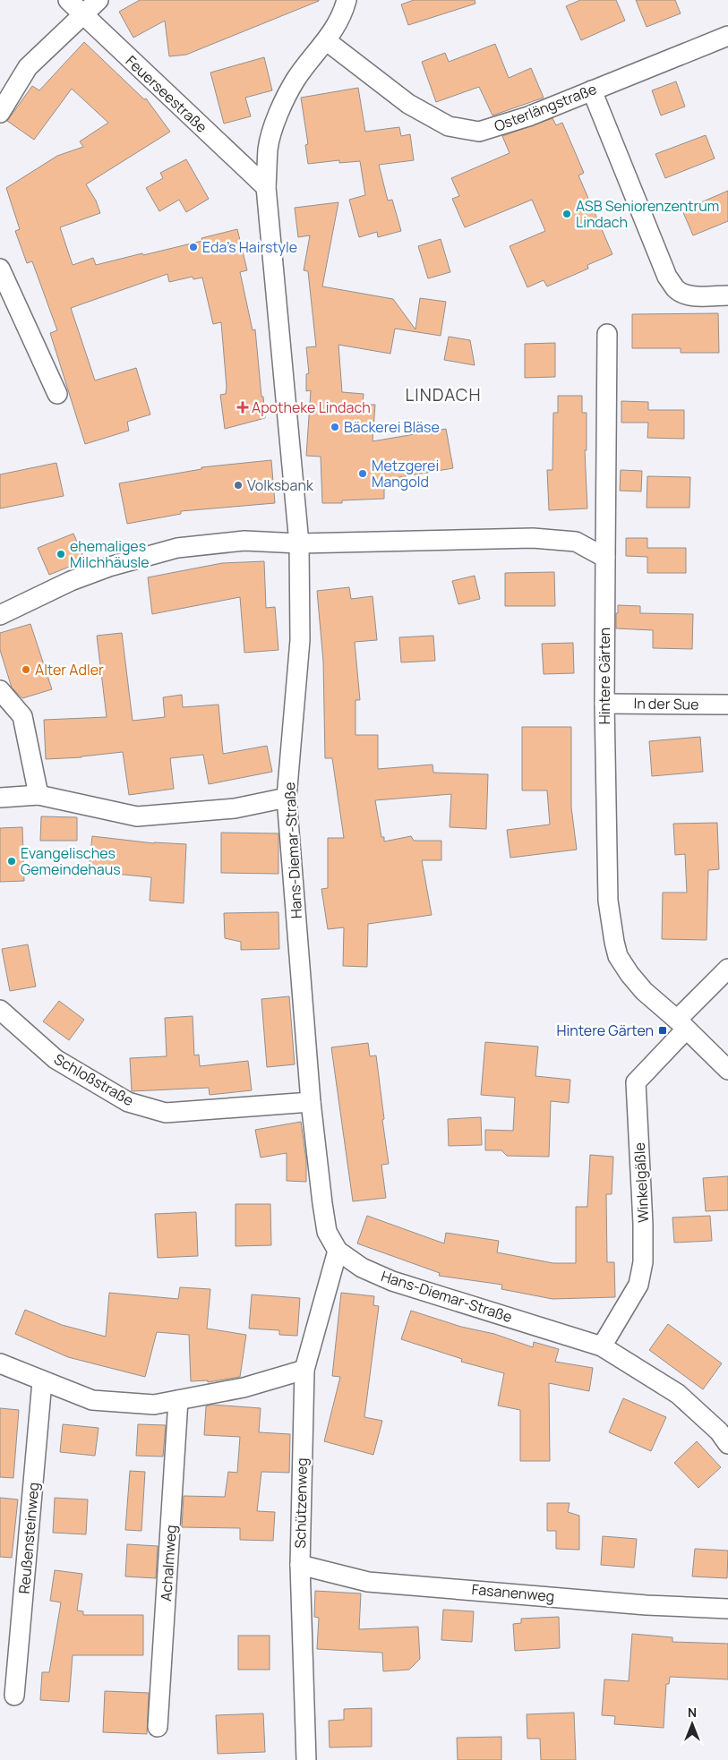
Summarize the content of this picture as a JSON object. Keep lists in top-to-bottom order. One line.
{"streets":{"street":["Feuerseestraße","Osterlängstraße","Hintere Gärten","In der Sue","Hans-Diemar-Straße","Schloßstraße","Winkelgäßle","Schützenweg","Reußensteinweg","Achalmweg","Fasanenweg"]},"crossings":[["Feuerseestraße","Hans-Diemar-Straße"],["Osterlängstraße","Hans-Diemar-Straße"],["Hintere Gärten","In der Sue"],["Hintere Gärten","Winkelgäßle"],["Hans-Diemar-Straße","Schloßstraße"],["Hans-Diemar-Straße","Winkelgäßle"],["Hans-Diemar-Straße","Schützenweg"],["Schützenweg","Fasanenweg"]],"districts":["LINDACH"],"places":{"other":["ASB Seniorenzentrum Lindach","Eda's Hairstyle","Bäckerei Bläse","Metzgerei Mangold","Volksbank","ehemaliges Milchhäusle","Alter Adler","Evangelisches Gemeindehaus"],"health":["Apotheke Lindach"],"transit":["Hintere Gärten"]},"north":"top"}
